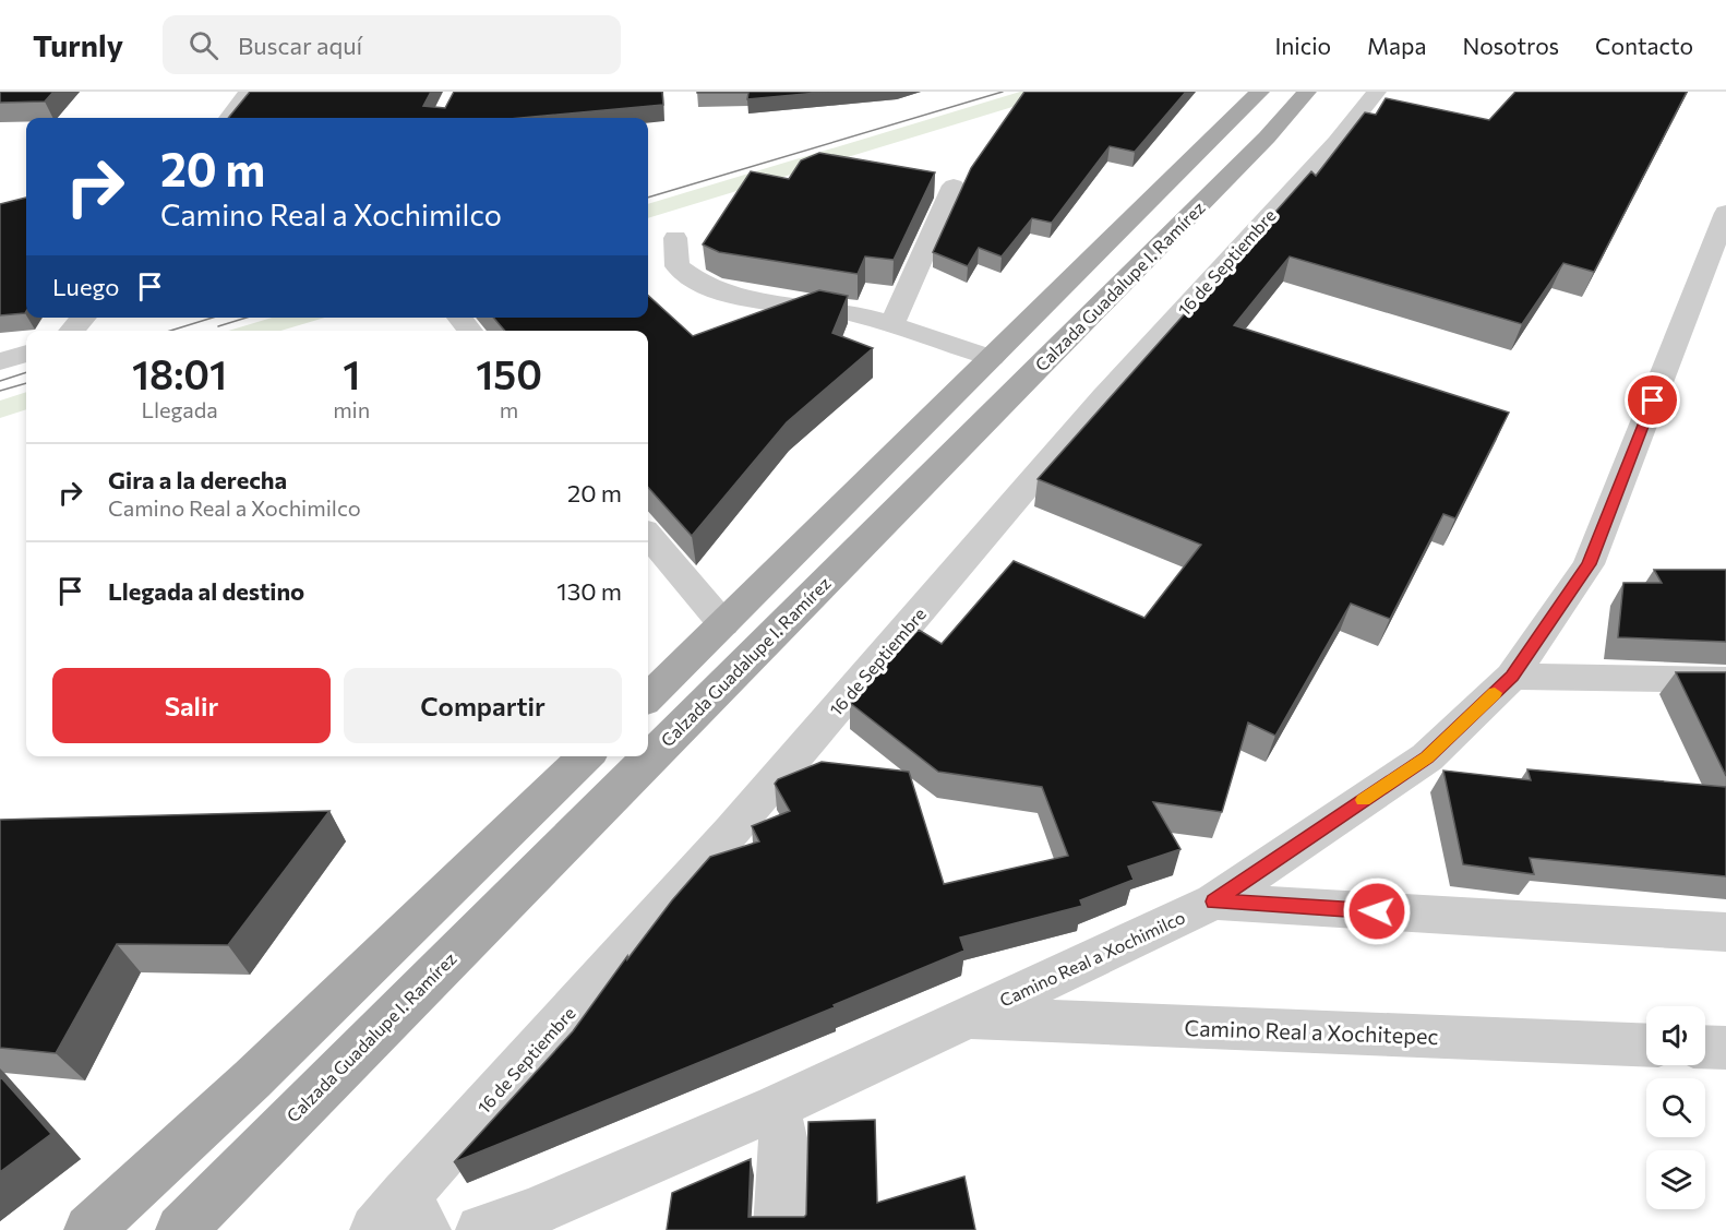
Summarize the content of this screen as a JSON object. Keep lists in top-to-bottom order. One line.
{"streets":{"main road":["Calzada Guadalupe I. Ramírez"],"street":["16 de Septiembre","Camino Real a Xochimilco","Camino Real a Xochitepec"]},"crossings":[["Camino Real a Xochimilco","Camino Real a Xochitepec"]],"page":{"header":"Turnly","search":"Buscar aquí","nav":["Inicio","Mapa","Nosotros","Contacto"],"turn":["20 m","Camino Real a Xochimilco"],"then":"Luego","eta":["18:01","Llegada","1","min","150","m"],"list":[{"name":"Gira a la derecha","note":"Camino Real a Xochimilco","value":"20 m"},{"name":"Llegada al destino","value":"130 m"}],"buttons":["Salir","Compartir"]}}
